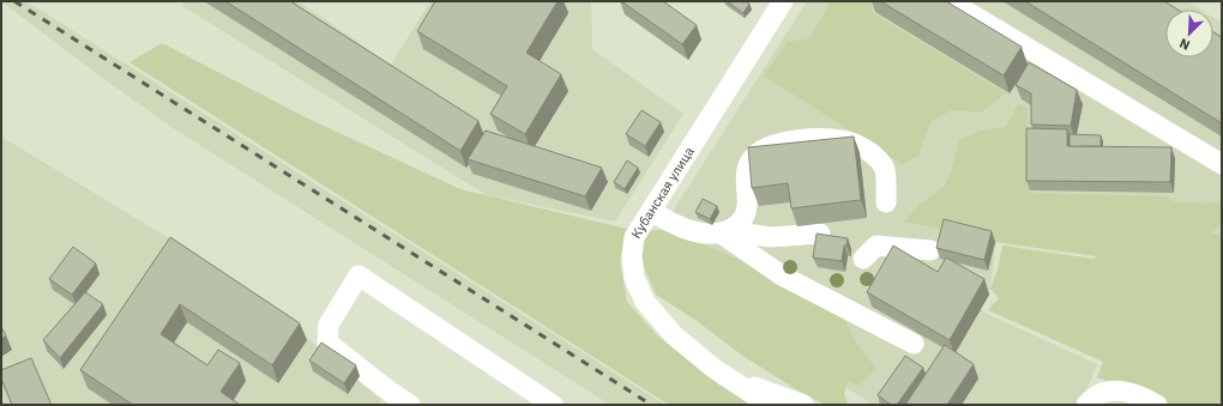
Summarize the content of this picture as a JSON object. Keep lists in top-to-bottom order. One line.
{"streets":{"street":["Кубанская улица"]},"north":"bottom left"}
